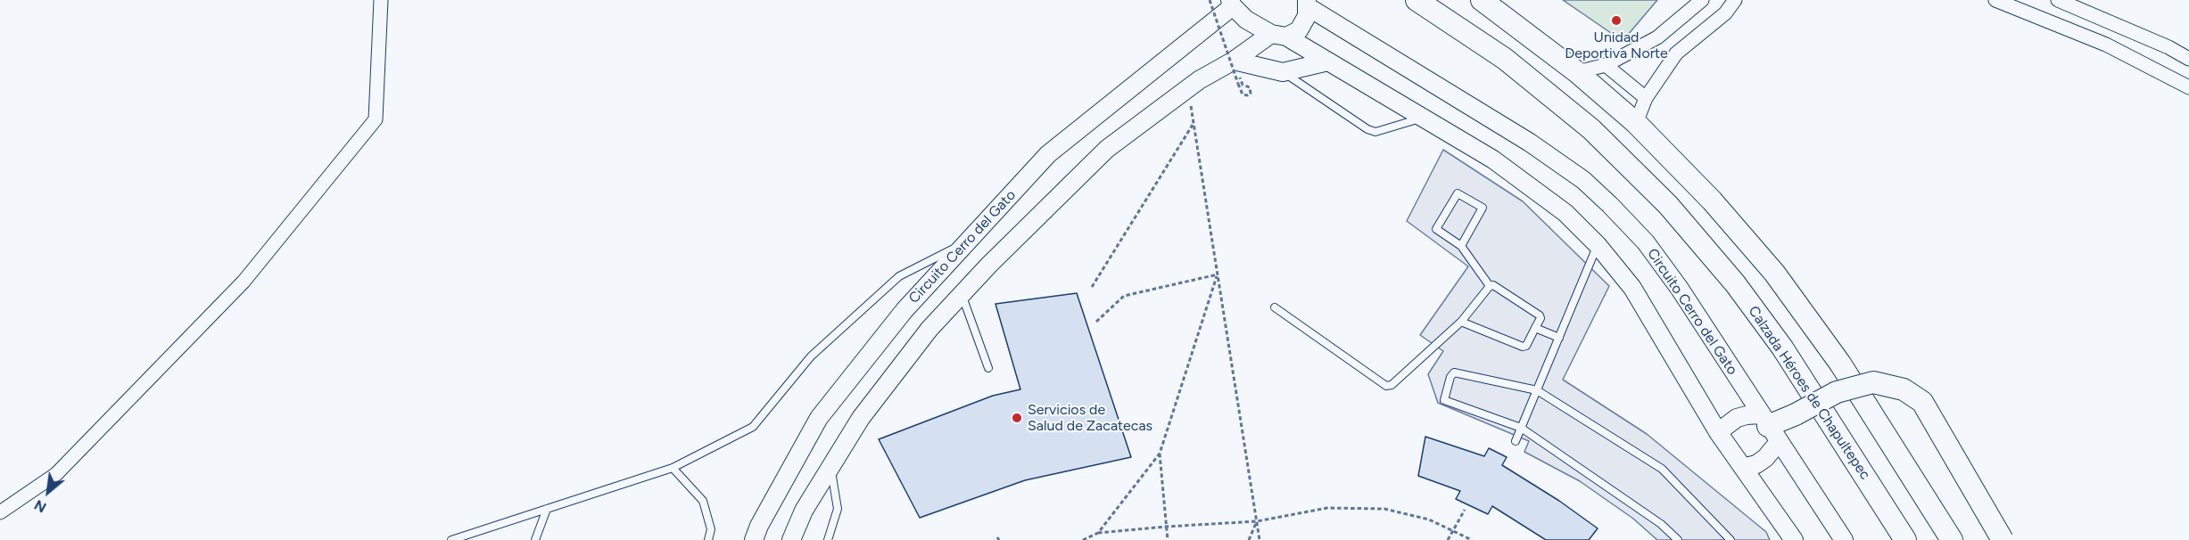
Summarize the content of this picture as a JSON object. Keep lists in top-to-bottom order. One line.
{"streets":{"main road":["Calzada Héroes de Chapultepec"],"street":["Circuito Cerro del Gato"]},"places":["Unidad Deportiva Norte","Servicios de Salud de Zacatecas"],"north":"bottom left"}
